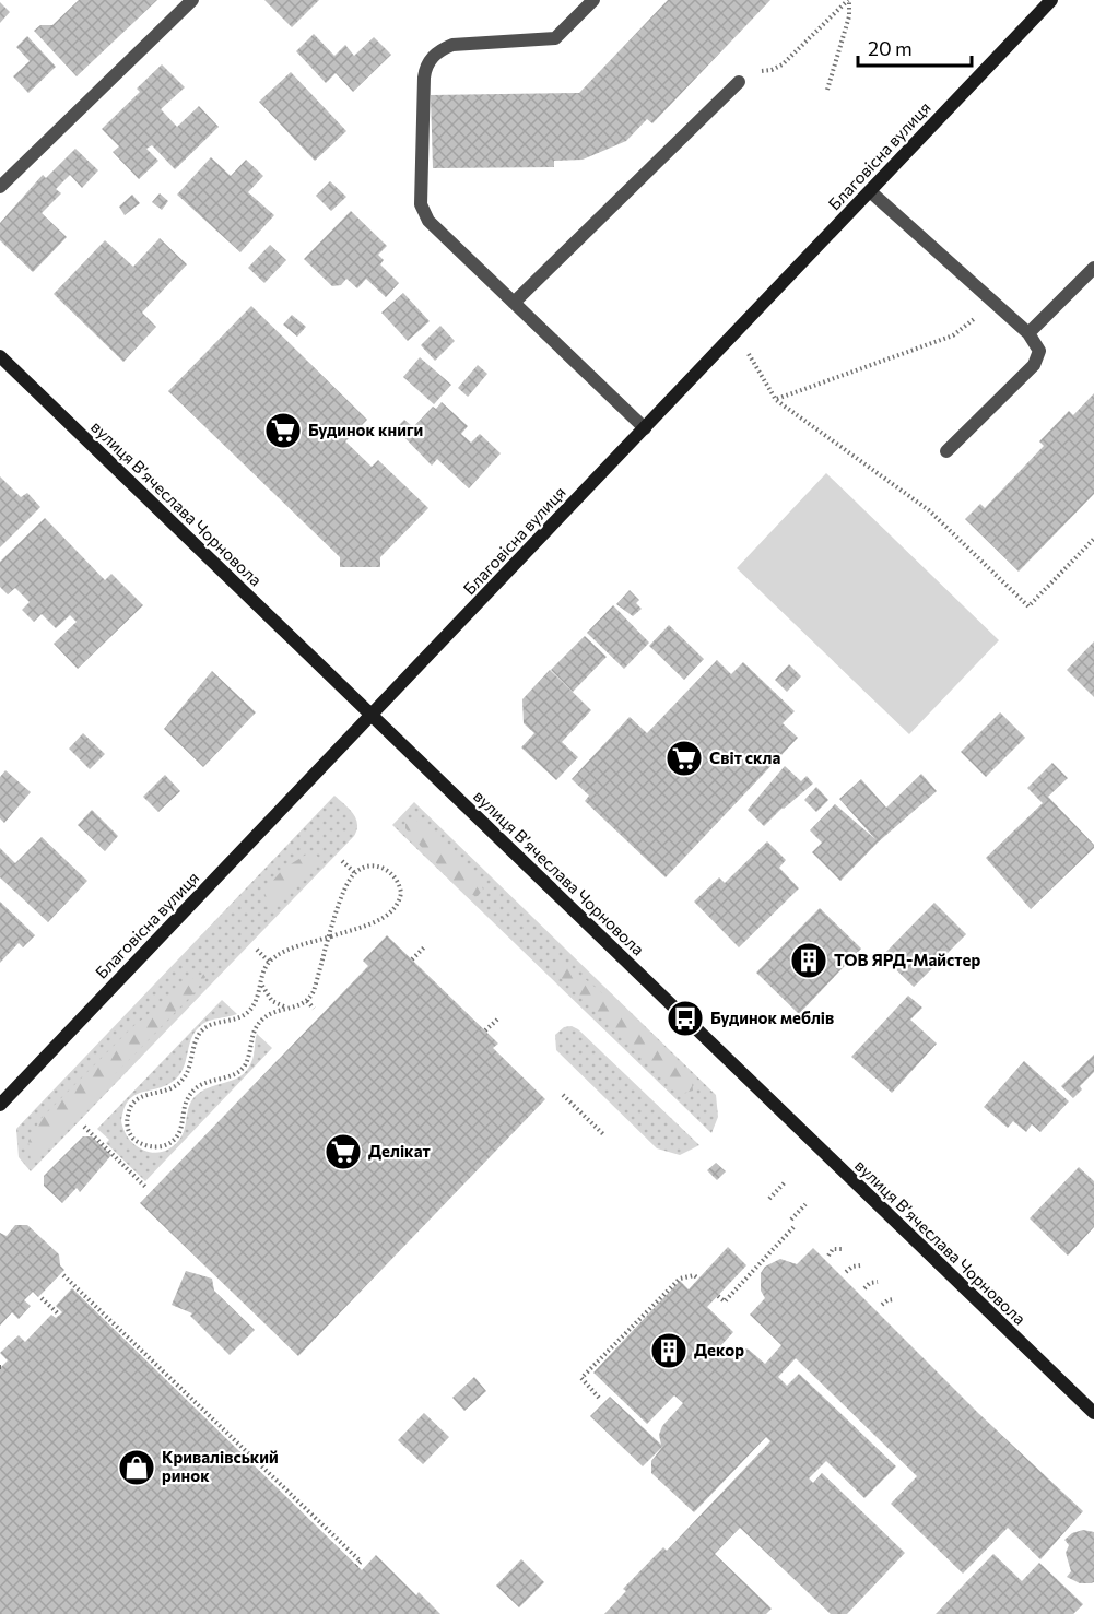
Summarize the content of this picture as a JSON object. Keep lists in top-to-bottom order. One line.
{"streets":{"main road":["Благовісна вулиця","вулиця Вʼячеслава Чорновола"]},"crossings":[["Благовісна вулиця","вулиця Вʼячеслава Чорновола"]],"places":{"supermarket":["Будинок книги","Світ скла","Делікат"],"building":["ТОВ ЯРД-Майстер","Декор"],"bus stop":["Будинок меблів"],"shop":["Кривалівський ринок"]},"scale_bar":"20 m"}
